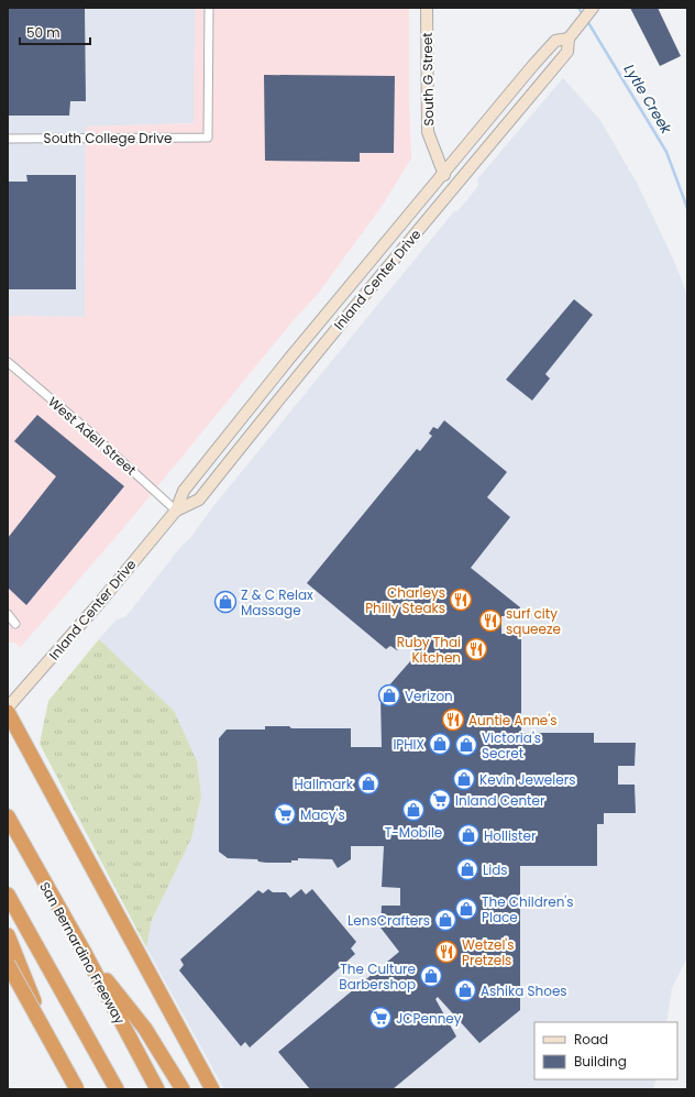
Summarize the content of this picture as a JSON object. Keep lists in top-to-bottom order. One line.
{"streets":{"highway":["San Bernardino Freeway"],"main road":["South G Street","Inland Center Drive"],"street":["South College Drive","West Adell Street"]},"crossings":[["South G Street","Inland Center Drive"],["Inland Center Drive","West Adell Street"]],"water":["Lytle Creek"],"places":{"restaurant":["Charleys Philly Steaks","surf city squeeze","Ruby Thai Kitchen","Auntie Anne's","Wetzel's Pretzels"],"shop":["Z & C Relax Massage","Verizon","IPHIX","Victoria's Secret","Kevin Jewelers","Hallmark","T-Mobile","Hollister","Lids","The Children's Place","LensCrafters","The Culture Barbershop","Ashika Shoes"],"supermarket":["Inland Center","Macy's","JCPenney"]},"legend":["Road","Building"],"scale_bar":"50 m"}
